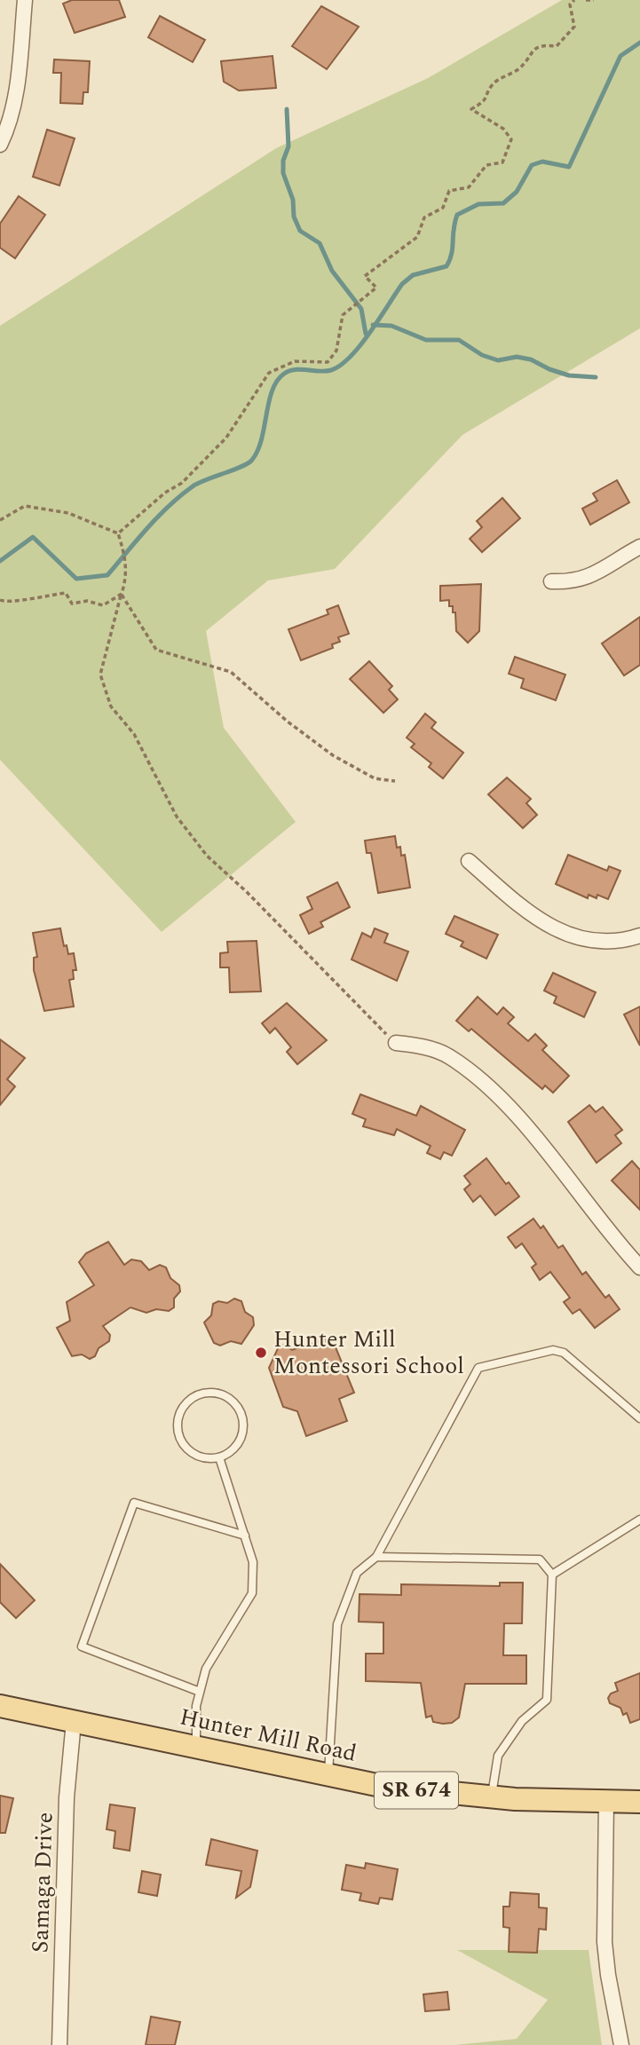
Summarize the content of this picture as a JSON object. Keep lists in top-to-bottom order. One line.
{"streets":{"main road":["Hunter Mill Road","SR 674"],"street":["Samaga Drive"]},"crossings":[["Hunter Mill Road","Samaga Drive"]],"places":["Hunter Mill Montessori School"]}
